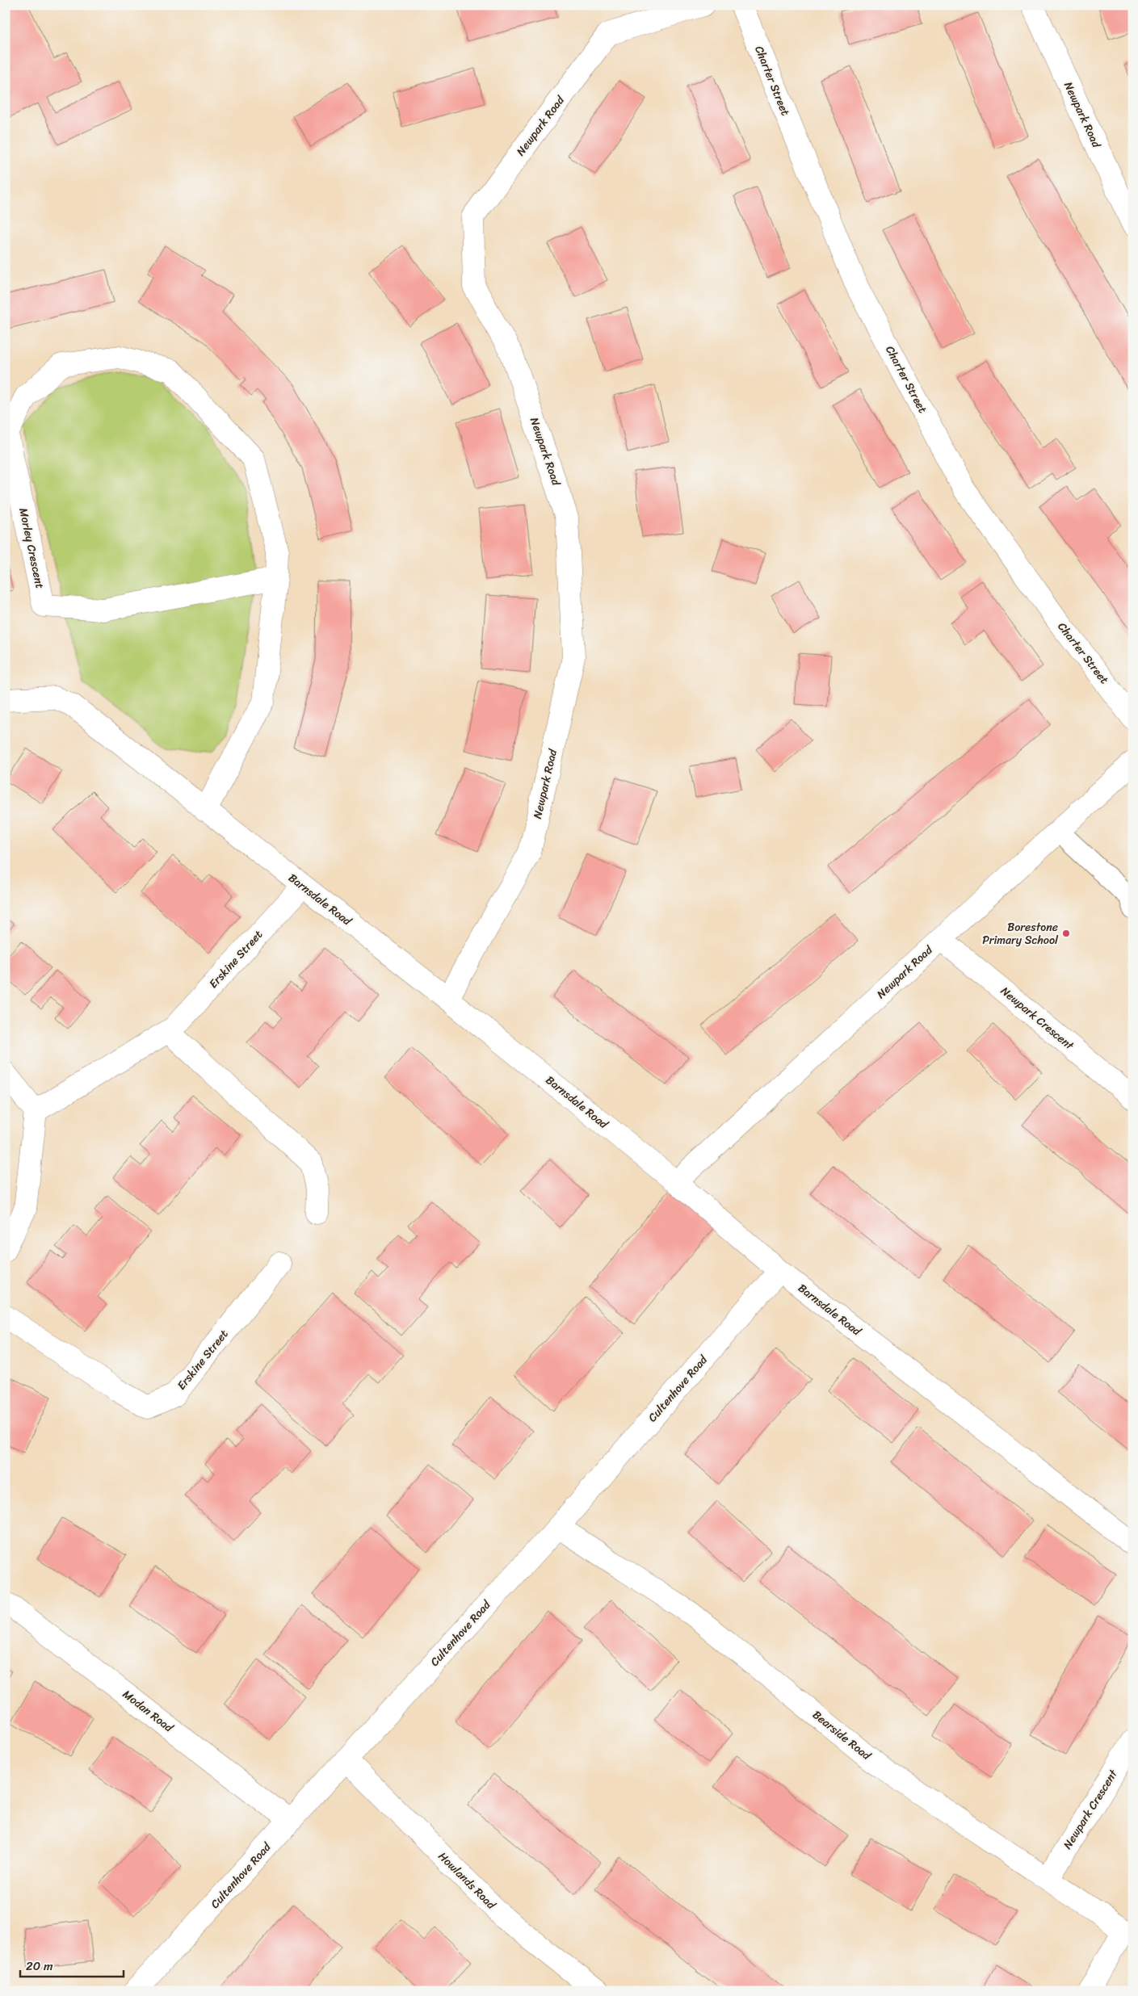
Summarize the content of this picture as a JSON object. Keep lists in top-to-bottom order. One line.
{"streets":{"street":["Charter Street","Newpark Road","Morley Crescent","Barnsdale Road","Erskine Street","Newpark Crescent","Cultenhove Road","Modan Road","Bearside Road","Howlands Road"]},"crossings":[["Newpark Road","Barnsdale Road"],["Newpark Road","Newpark Crescent"],["Morley Crescent","Barnsdale Road"],["Barnsdale Road","Erskine Street"],["Barnsdale Road","Cultenhove Road"],["Newpark Crescent","Bearside Road"],["Cultenhove Road","Modan Road"],["Cultenhove Road","Bearside Road"],["Cultenhove Road","Howlands Road"]],"places":["Borestone Primary School"],"scale_bar":"20 m"}
